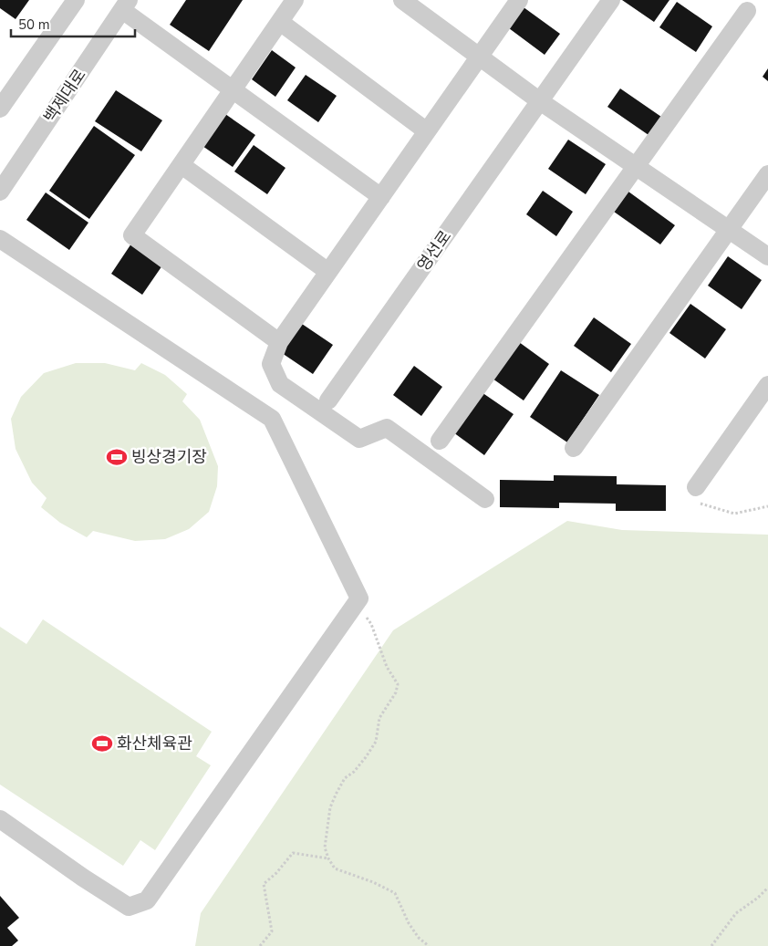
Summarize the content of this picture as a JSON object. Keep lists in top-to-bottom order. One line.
{"streets":{"street":["백제대로","영선로"]},"places":{"sports":["빙상경기장","화산체육관"]},"scale_bar":"50 m"}
